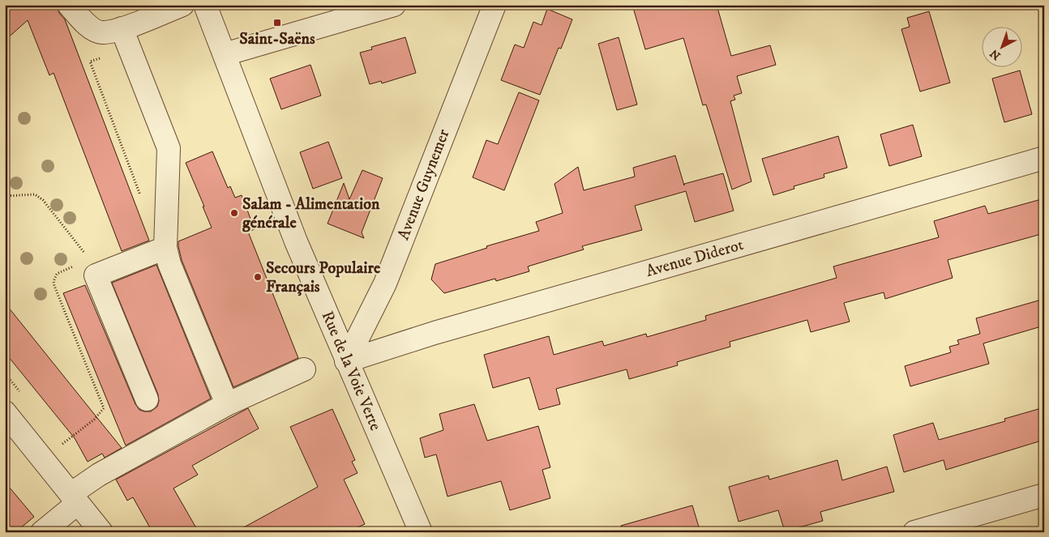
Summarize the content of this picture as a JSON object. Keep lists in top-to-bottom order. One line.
{"streets":{"street":["Avenue Guynemer","Avenue Diderot","Rue de la Voie Verte"]},"crossings":[["Avenue Guynemer","Avenue Diderot"],["Avenue Guynemer","Rue de la Voie Verte"],["Avenue Diderot","Rue de la Voie Verte"]],"places":{"transit":["Saint-Saëns"],"other":["Salam - Alimentation générale","Secours Populaire Français"]},"north":"bottom left"}
